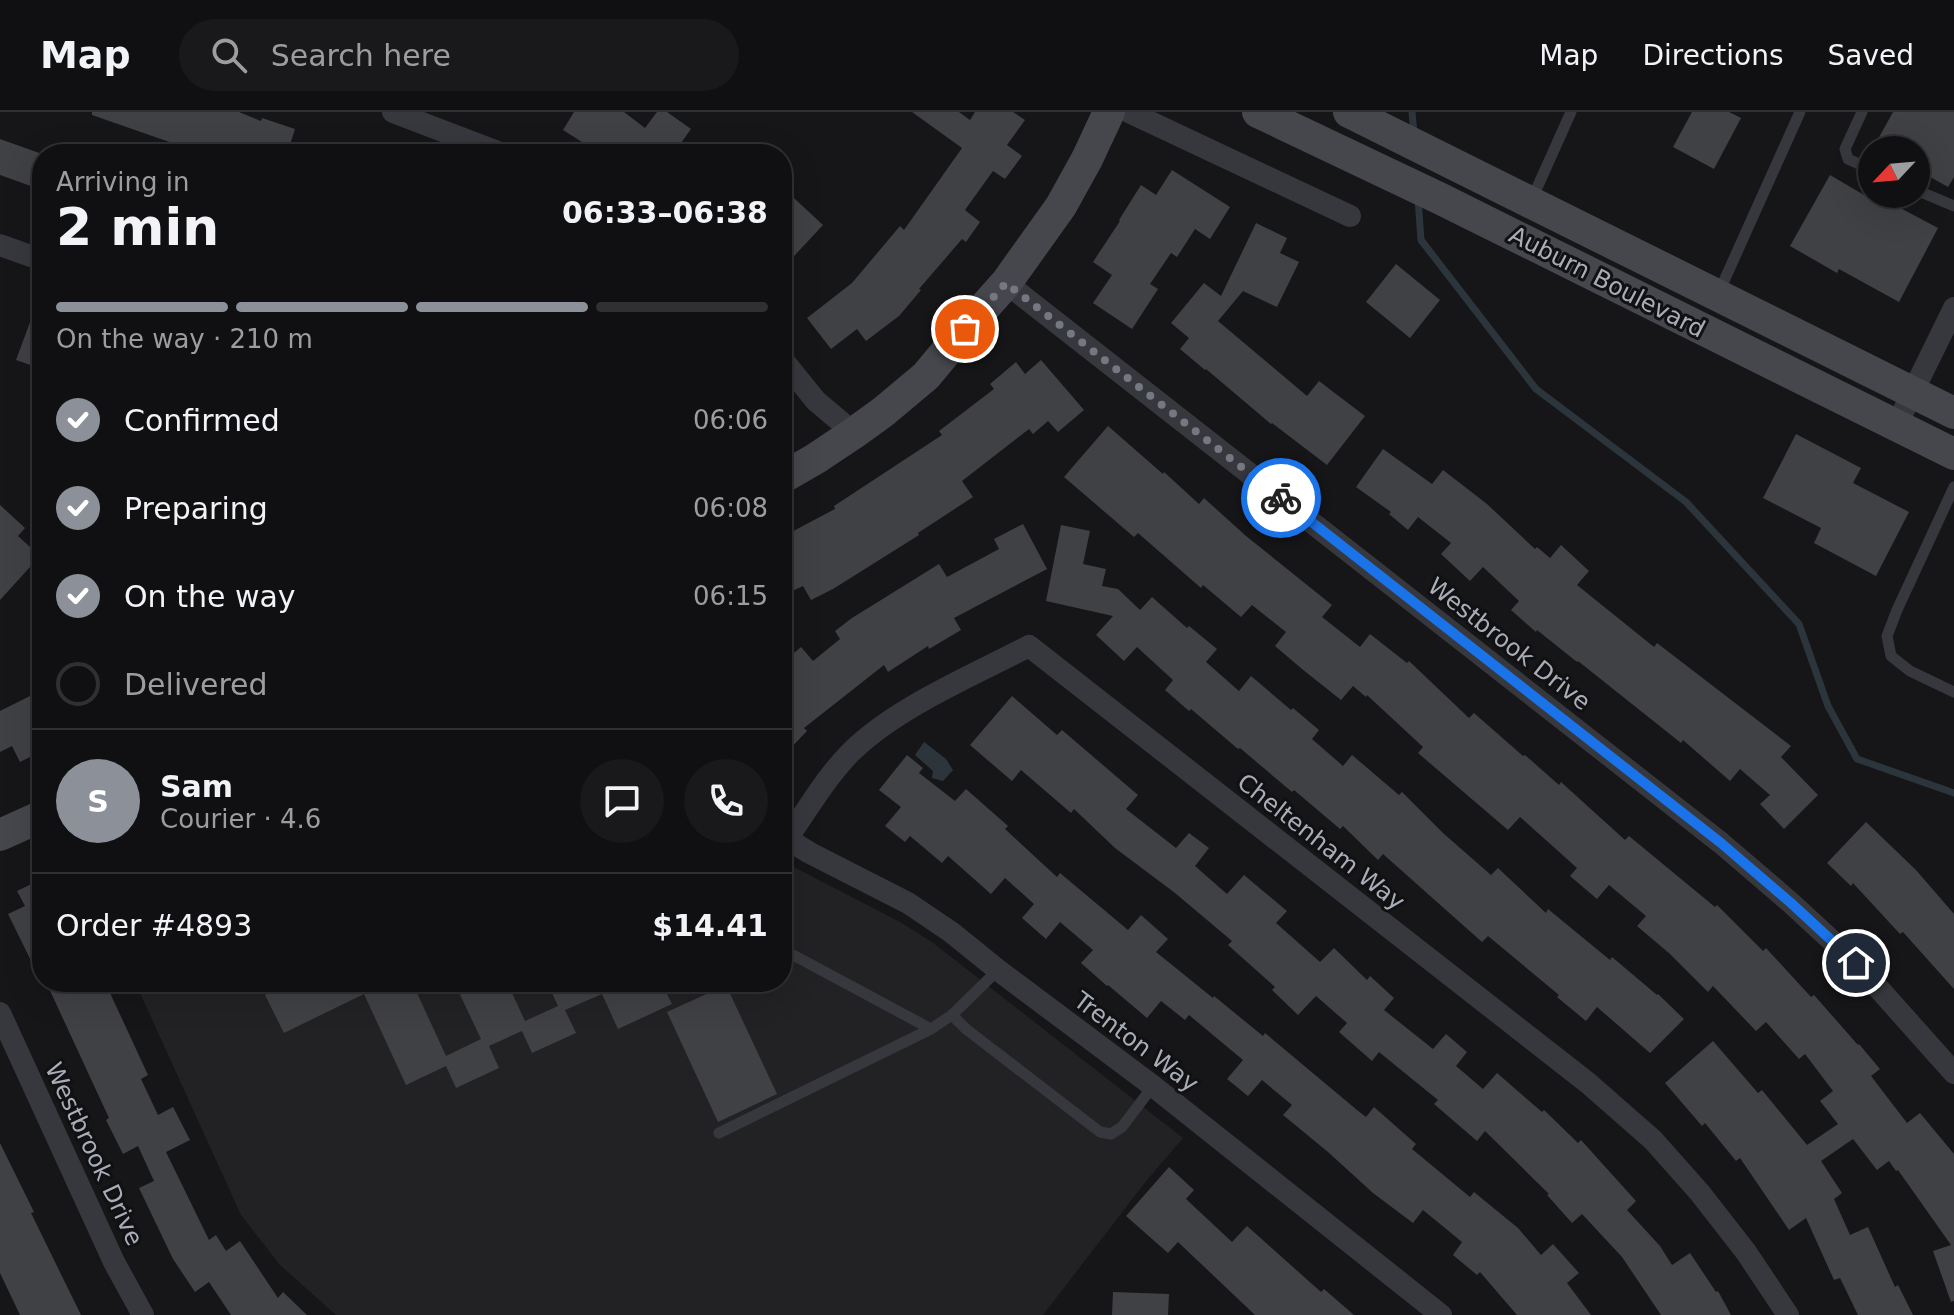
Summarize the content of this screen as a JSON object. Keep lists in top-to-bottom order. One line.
{"streets":{"main road":["Auburn Boulevard"],"street":["Westbrook Drive","Cheltenham Way","Trenton Way"]},"north":"bottom left","page":{"header":"Map","search":"Search here","nav":["Map","Directions","Saved"],"heading":["2 min","Arriving in","06:33–06:38"],"panel":["Sam","Courier · 4.6","Order #4893","$14.41"],"bar":"On the way · 210 m","list":[["Confirmed","06:06"],["Preparing","06:08"],["On the way","06:15"],"Delivered"],"round":"S"}}
